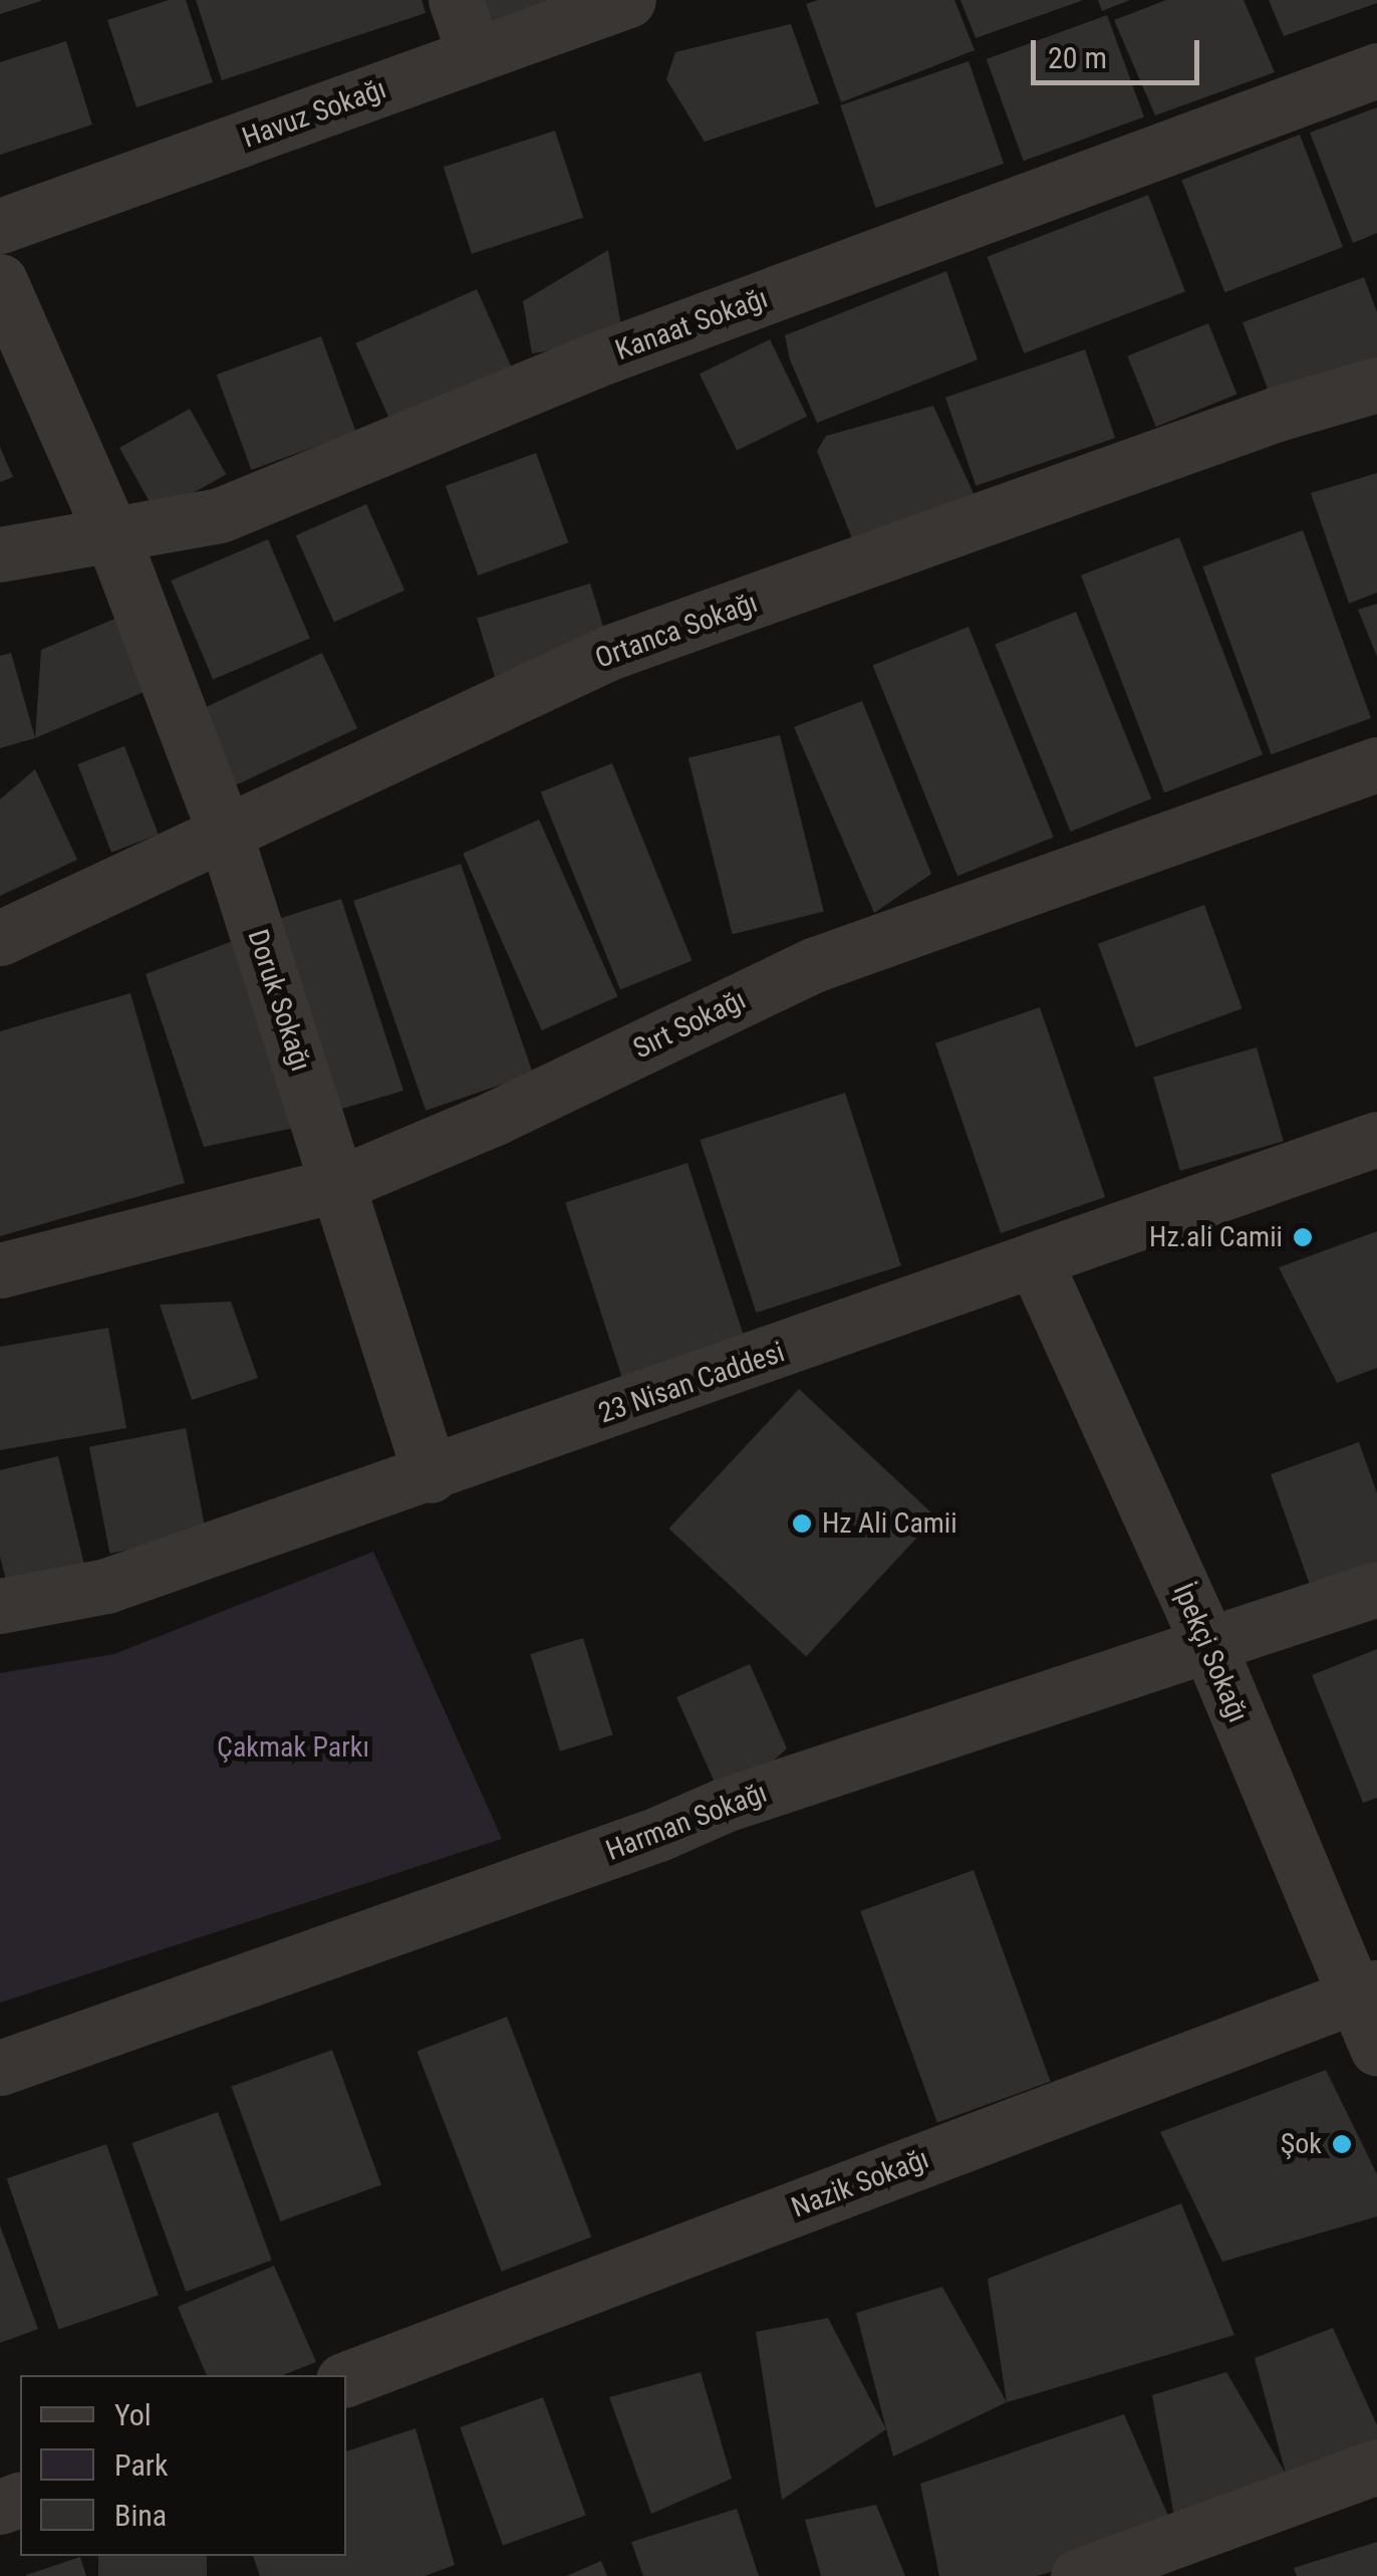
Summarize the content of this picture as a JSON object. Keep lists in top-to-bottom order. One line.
{"streets":{"street":["Havuz Sokağı","Kanaat Sokağı","Ortanca Sokağı","Doruk Sokağı","Sırt Sokağı","23 Nisan Caddesi","İpekçi Sokağı","Harman Sokağı","Nazik Sokağı"]},"crossings":[["Kanaat Sokağı","Doruk Sokağı"],["Ortanca Sokağı","Doruk Sokağı"],["Doruk Sokağı","Sırt Sokağı"],["Doruk Sokağı","23 Nisan Caddesi"],["23 Nisan Caddesi","İpekçi Sokağı"],["İpekçi Sokağı","Harman Sokağı"],["İpekçi Sokağı","Nazik Sokağı"]],"parks":["Çakmak Parkı"],"places":["Hz.ali Camii","Hz Ali Camii","Şok"],"legend":["Yol","Park","Bina"],"scale_bar":"20 m"}
